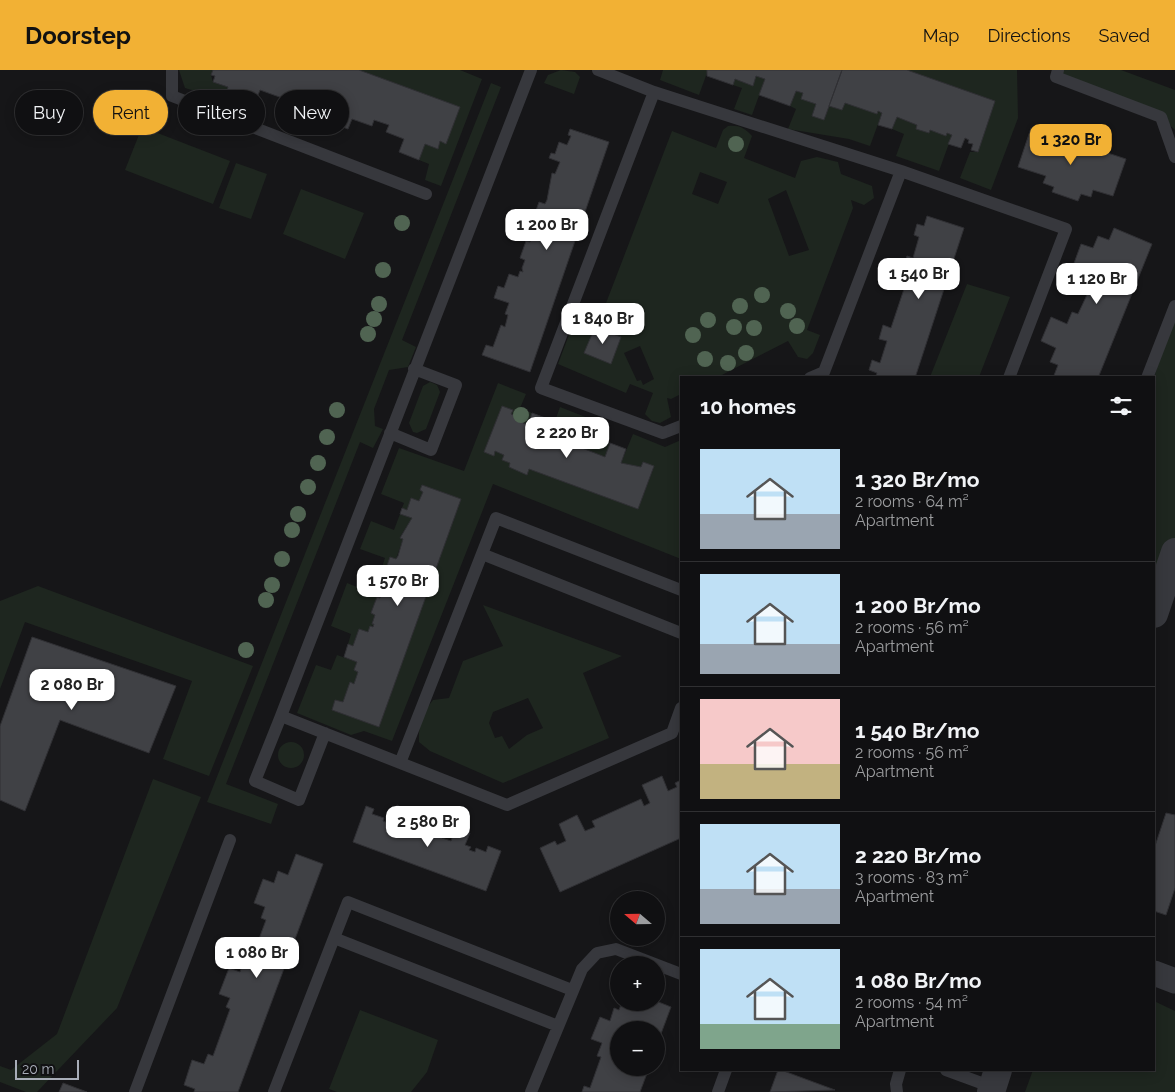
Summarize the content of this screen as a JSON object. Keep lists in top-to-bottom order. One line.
{"scale_bar":"20 m","north":"left","page":{"header":"Doorstep","nav":["Map","Directions","Saved"],"chip":["Buy","Rent","Filters","New"],"price":["1 320 Br","1 200 Br","1 540 Br","1 120 Br","1 840 Br","2 220 Br","1 570 Br","2 080 Br","2 580 Br","1 080 Br"],"heading":"10 homes","list":[{"name":"1 320 Br/mo","note":"2 rooms · 64 m² · Apartment"},{"name":"1 200 Br/mo","note":"2 rooms · 56 m² · Apartment"},{"name":"1 540 Br/mo","note":"2 rooms · 56 m² · Apartment"},{"name":"2 220 Br/mo","note":"3 rooms · 83 m² · Apartment"},{"name":"1 080 Br/mo","note":"2 rooms · 54 m² · Apartment"}],"map_buttons":["+","−"],"scale":"20 m"}}
